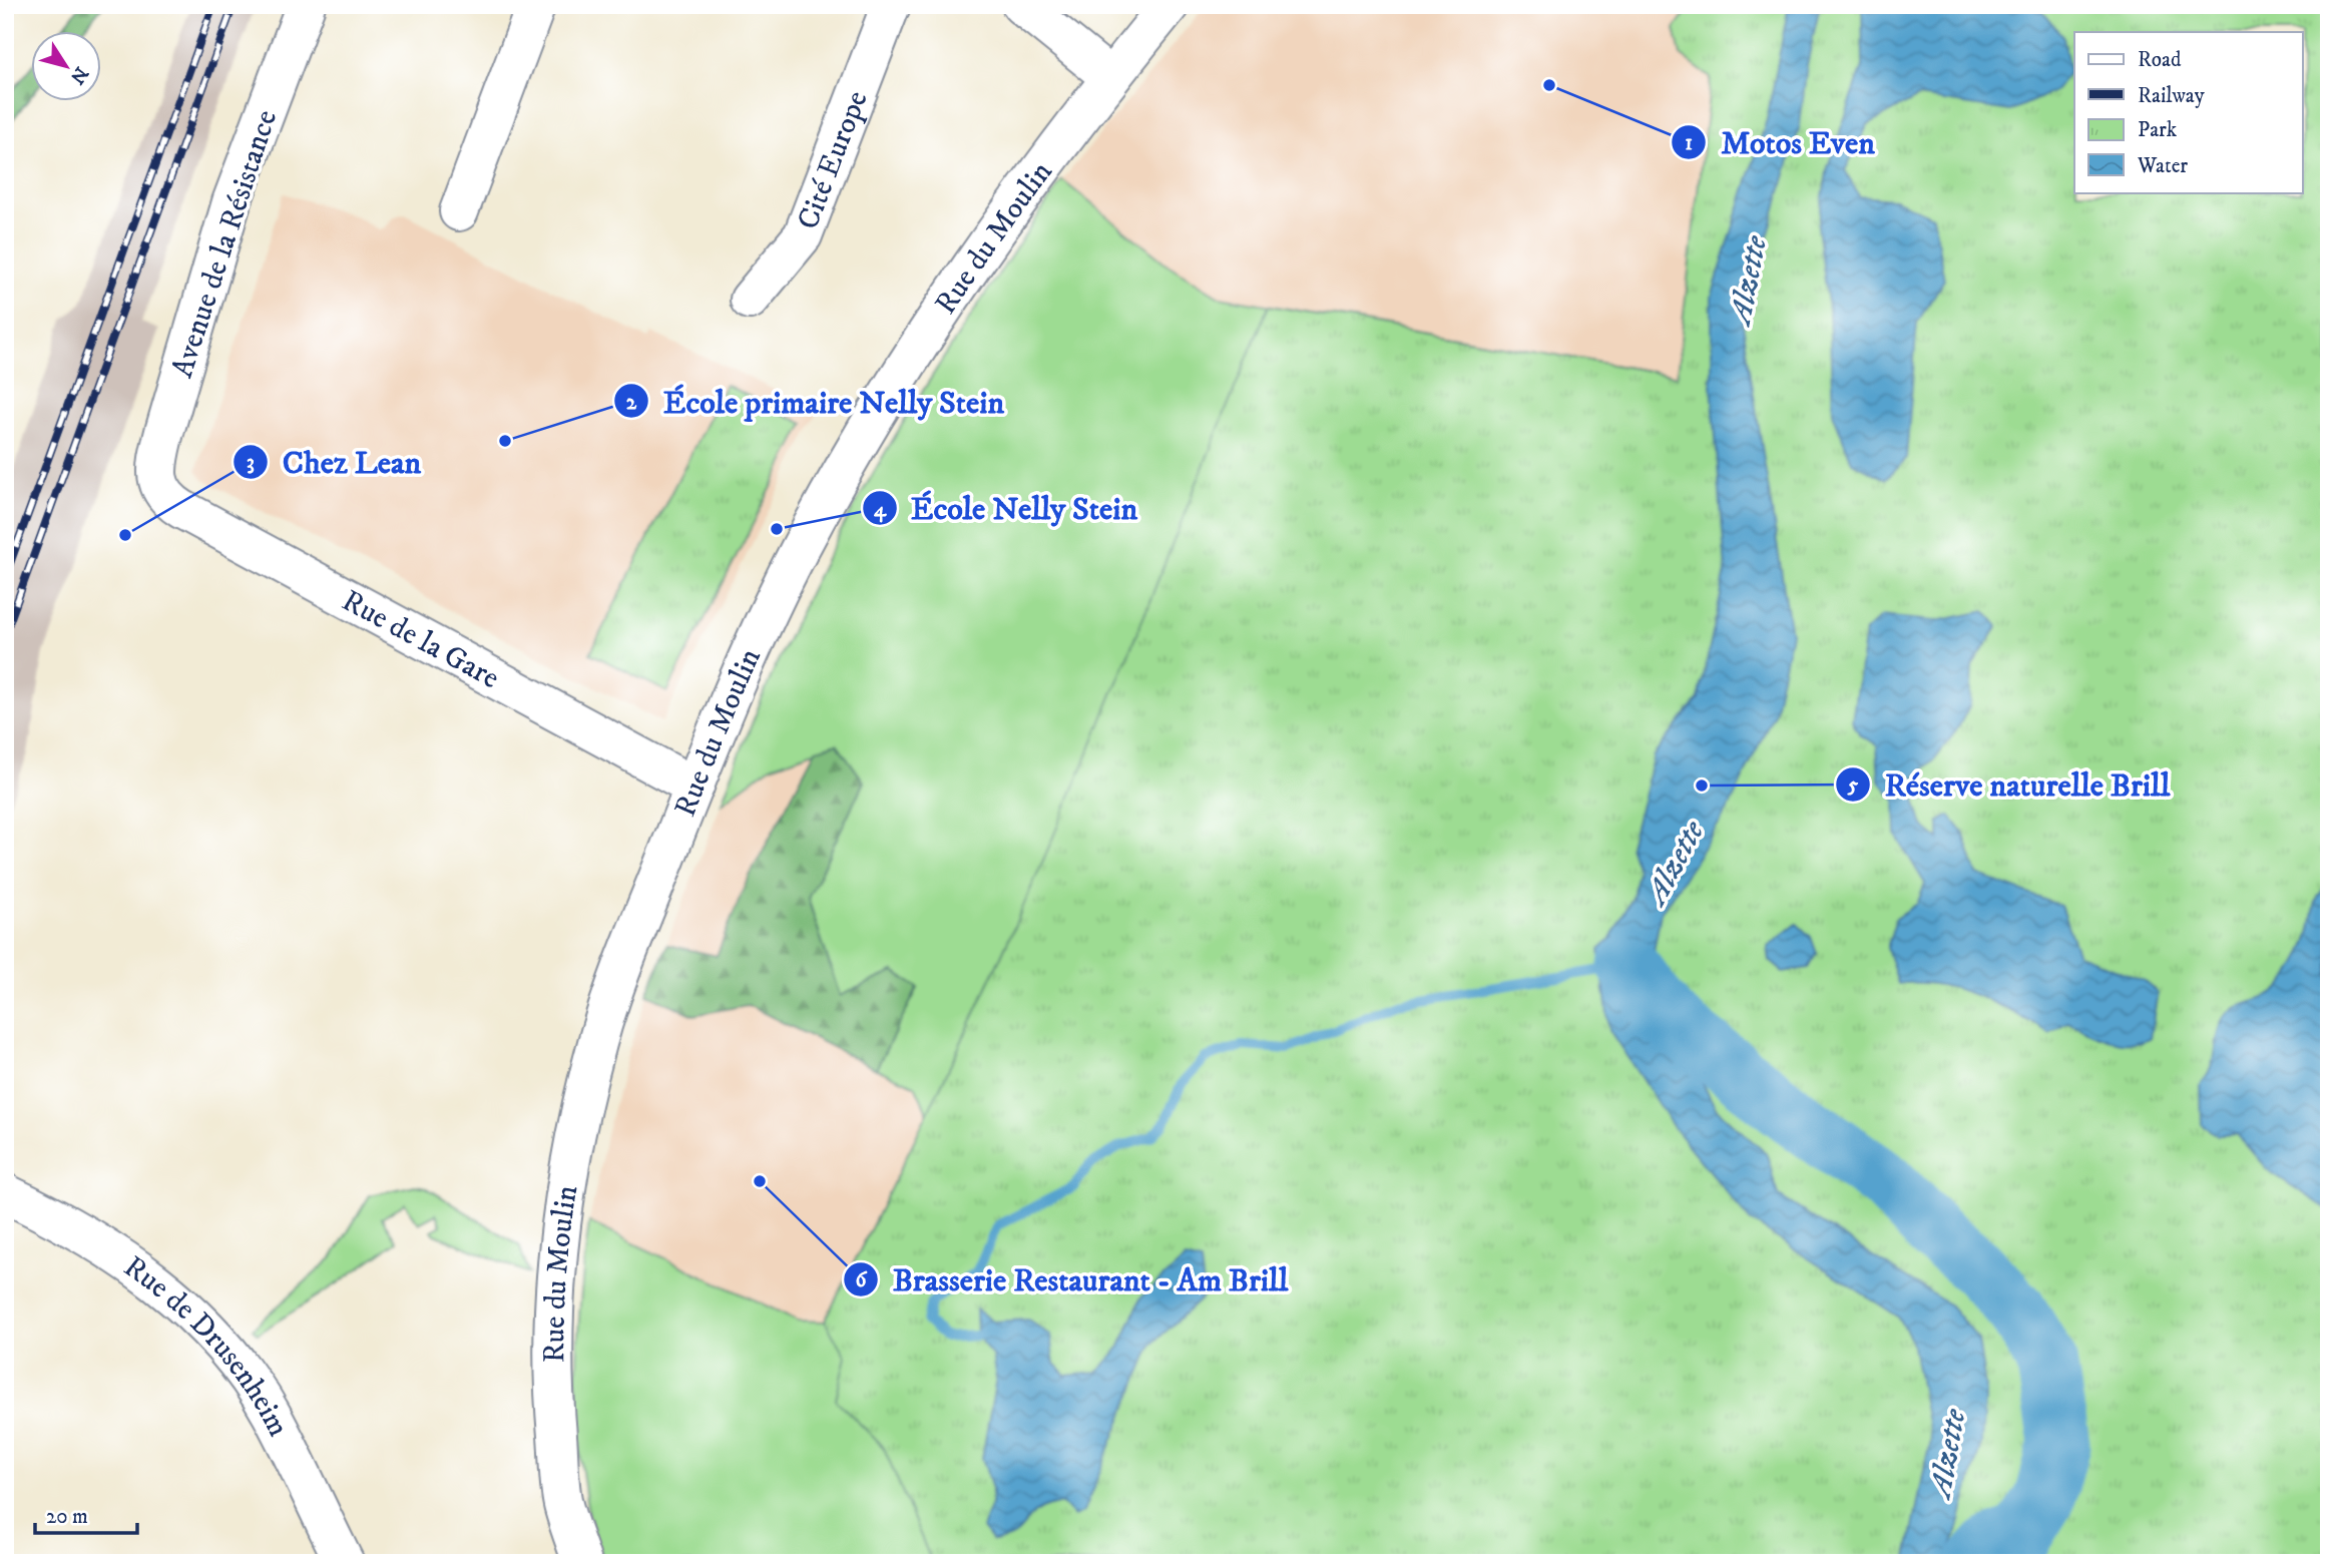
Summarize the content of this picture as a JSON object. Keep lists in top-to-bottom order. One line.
{"streets":{"street":["Cité Europe","Rue du Moulin","Avenue de la Résistance","Rue de la Gare","Rue de Drusenheim"]},"crossings":[["Rue du Moulin","Rue de la Gare"],["Avenue de la Résistance","Rue de la Gare"]],"water":["Alzette"],"places":["Motos Even","École primaire Nelly Stein","École Nelly Stein","Chez Lean","Réserve naturelle Brill","Brasserie Restaurant - Am Brill"],"legend":["Road","Railway","Park","Water"],"scale_bar":"20 m","north":"bottom right"}
